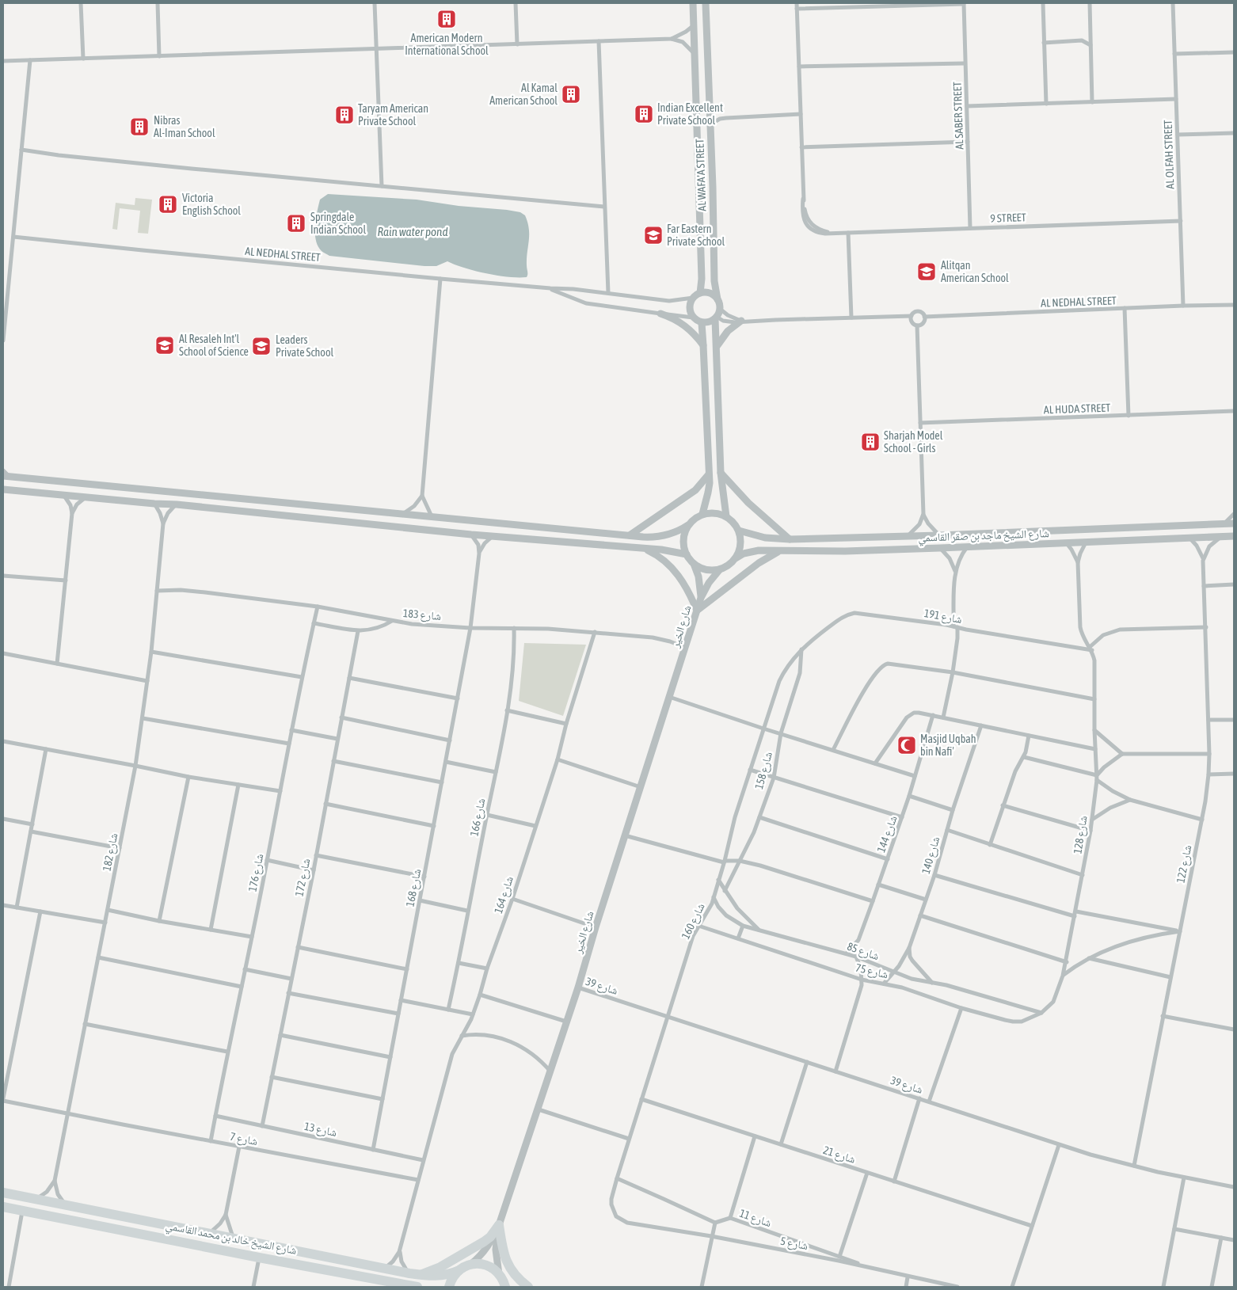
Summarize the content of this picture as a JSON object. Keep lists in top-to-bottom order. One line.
{"streets":{"main road":["شارع الشيخ خالد بن محمد القاسمي"],"street":["AL SABER STREET","AL OLFAH STREET","AL WAFA'A STREET","9 STREET","AL NEDHAL STREET","AL HUDA STREET","شارع الشيخ ماجد بن صقر القاسمي","شارع 183","شارع 191","شارع الخير","شارع 158","شارع 166","شارع 144","شارع 128","شارع 182","شارع 140","شارع 122","شارع 176","شارع 172","شارع 168","شارع 164","شارع 160","شارع 85","شارع 75","شارع 39","شارع 13","شارع 7","شارع 21","شارع 11","شارع 5"]},"crossings":[["AL SABER STREET","9 STREET"],["AL OLFAH STREET","9 STREET"],["AL OLFAH STREET","AL NEDHAL STREET"],["AL WAFA'A STREET","AL NEDHAL STREET"],["شارع الشيخ ماجد بن صقر القاسمي","شارع الخير"],["شارع الشيخ ماجد بن صقر القاسمي","شارع 122"],["شارع 183","شارع الخير"],["شارع 183","شارع 166"],["شارع 183","شارع 182"],["شارع 183","شارع 176"],["شارع 183","شارع 168"],["شارع 183","شارع 164"],["شارع 191","شارع 158"],["شارع 191","شارع 128"],["شارع 191","شارع 160"],["شارع الخير","شارع 39"],["شارع الخير","شارع الشيخ خالد بن محمد القاسمي"],["شارع 158","شارع 160"],["شارع 144","شارع 85"],["شارع 128","شارع 85"],["شارع 128","شارع 75"],["شارع 182","شارع 7"],["شارع 140","شارع 85"],["شارع 140","شارع 75"],["شارع 122","شارع 39"],["شارع 176","شارع 13"],["شارع 176","شارع 7"],["شارع 172","شارع 13"],["شارع 168","شارع 13"],["شارع 164","شارع 13"],["شارع 164","شارع 7"],["شارع 160","شارع 85"],["شارع 160","شارع 75"],["شارع 160","شارع 39"],["شارع 160","شارع 21"],["شارع 160","شارع 5"],["شارع 85","شارع 75"],["شارع 11","شارع 5"]],"water":["Rain water pond"],"places":{"building":["American Modern International School","Al Kamal American School","Indian Excellent Private School","Taryam American Private School","Nibras Al-Iman School","Victoria English School","Springdale Indian School","Sharjah Model School - Girls"],"school or university":["Far Eastern Private School","Alitqan American School","Al Resaleh Int'l School of Science","Leaders Private School"],"mosque":["Masjid Uqbah bin Nafi'"]}}
